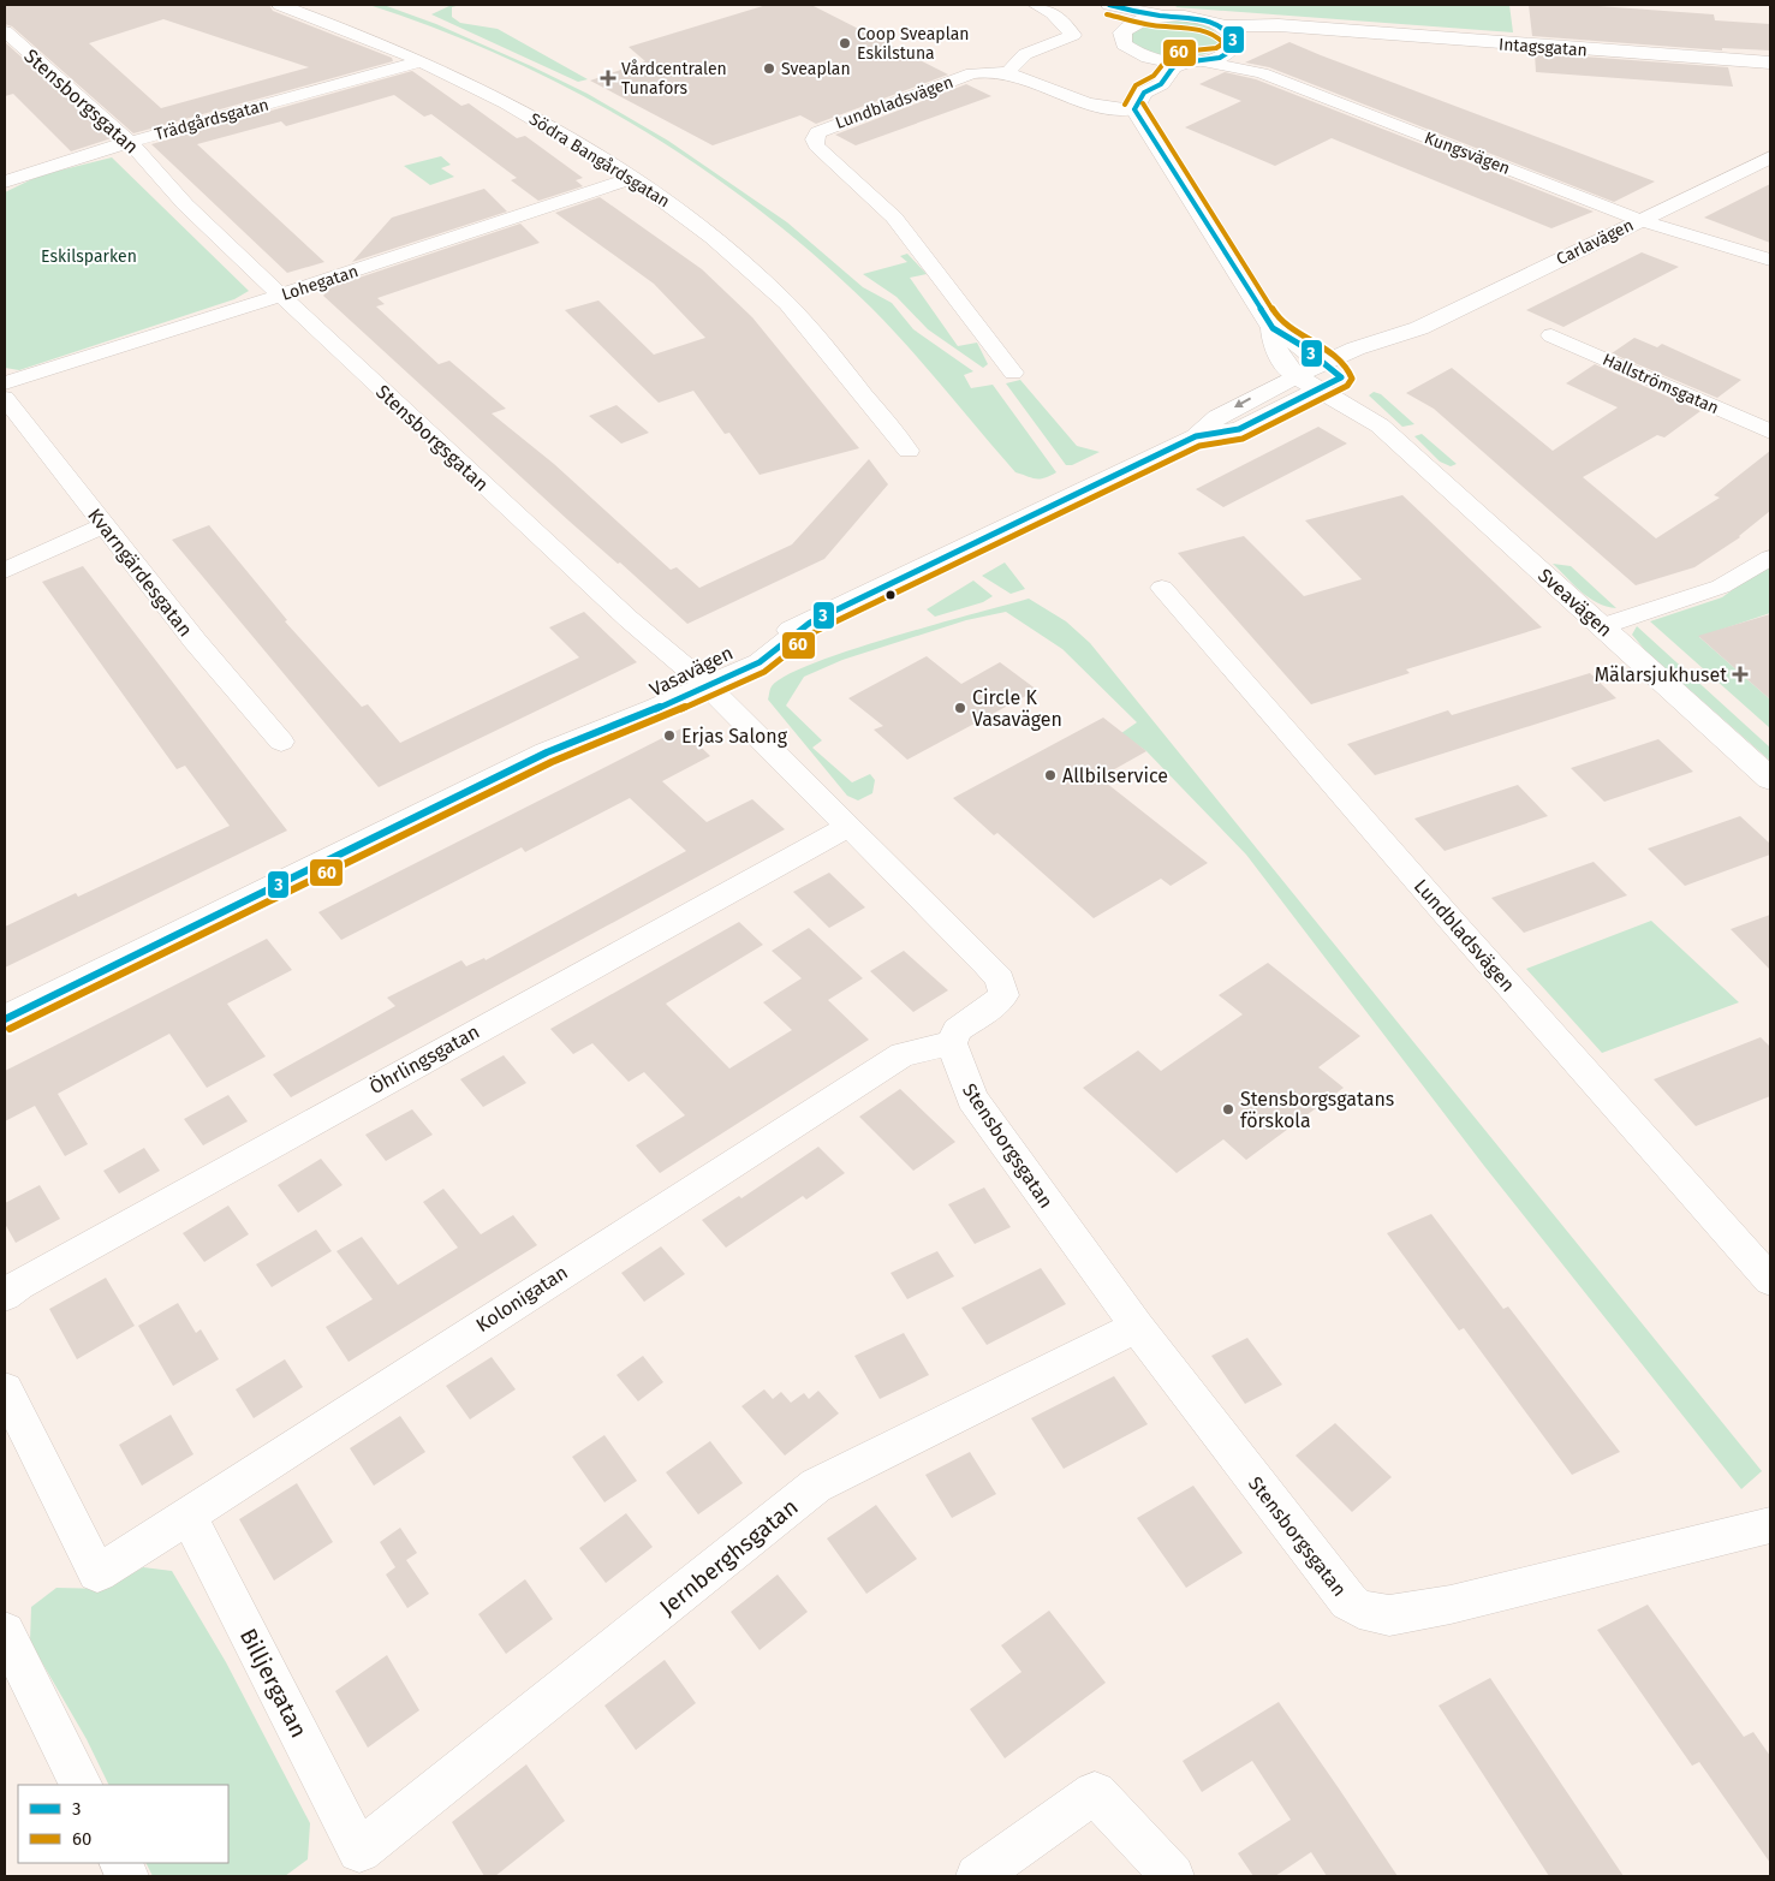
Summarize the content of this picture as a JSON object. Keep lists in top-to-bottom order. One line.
{"streets":{"main road":["Intagsgatan","Carlavägen","Sveavägen","Vasavägen"],"street":["Stensborgsgatan","Lundbladsvägen","Trädgårdsgatan","Kungsvägen","Södra Bangårdsgatan","Lohegatan","Hallströmsgatan","Kvarngärdesgatan","Öhrlingsgatan","Kolonigatan","Jernberghsgatan","Billjergatan"]},"crossings":[["Intagsgatan","Kungsvägen"],["Stensborgsgatan","Trädgårdsgatan"],["Stensborgsgatan","Lohegatan"],["Stensborgsgatan","Vasavägen"],["Stensborgsgatan","Öhrlingsgatan"],["Stensborgsgatan","Kolonigatan"],["Stensborgsgatan","Jernberghsgatan"],["Lundbladsvägen","Sveavägen"],["Trädgårdsgatan","Södra Bangårdsgatan"],["Kungsvägen","Carlavägen"],["Södra Bangårdsgatan","Lohegatan"],["Carlavägen","Sveavägen"],["Carlavägen","Vasavägen"],["Kolonigatan","Billjergatan"],["Jernberghsgatan","Billjergatan"]],"parks":["Eskilsparken"],"places":{"other":["Coop Sveaplan Eskilstuna","Sveaplan","Circle K Vasavägen","Erjas Salong","Allbilservice","Stensborgsgatans förskola"],"health":["Vårdcentralen Tunafors","Mälarsjukhuset"]},"lines":["transit line 3","transit line 60"],"legend":["3","60"]}
